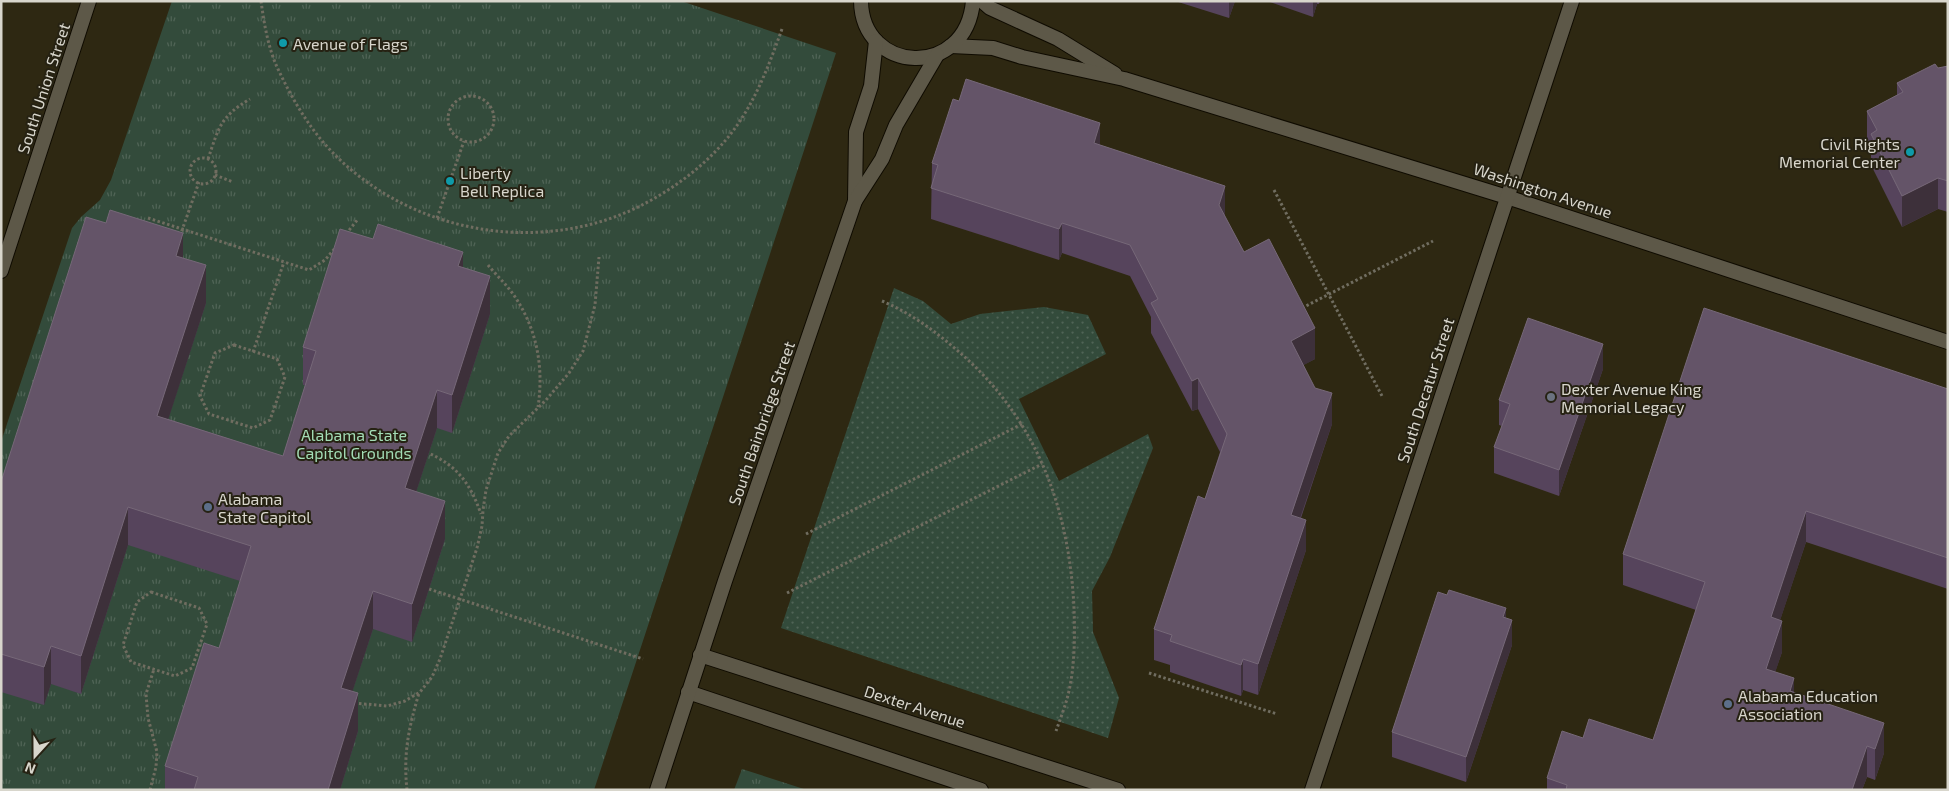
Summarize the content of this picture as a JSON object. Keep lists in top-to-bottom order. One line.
{"streets":{"street":["South Union Street","Washington Avenue","South Decatur Street","South Bainbridge Street","Dexter Avenue"]},"crossings":[["Washington Avenue","South Decatur Street"],["South Bainbridge Street","Dexter Avenue"]],"parks":["Alabama State Capitol Grounds"],"places":["Avenue of Flags","Civil Rights Memorial Center","Liberty Bell Replica","Dexter Avenue King Memorial Legacy","Alabama State Capitol","Alabama Education Association"],"north":"bottom"}
